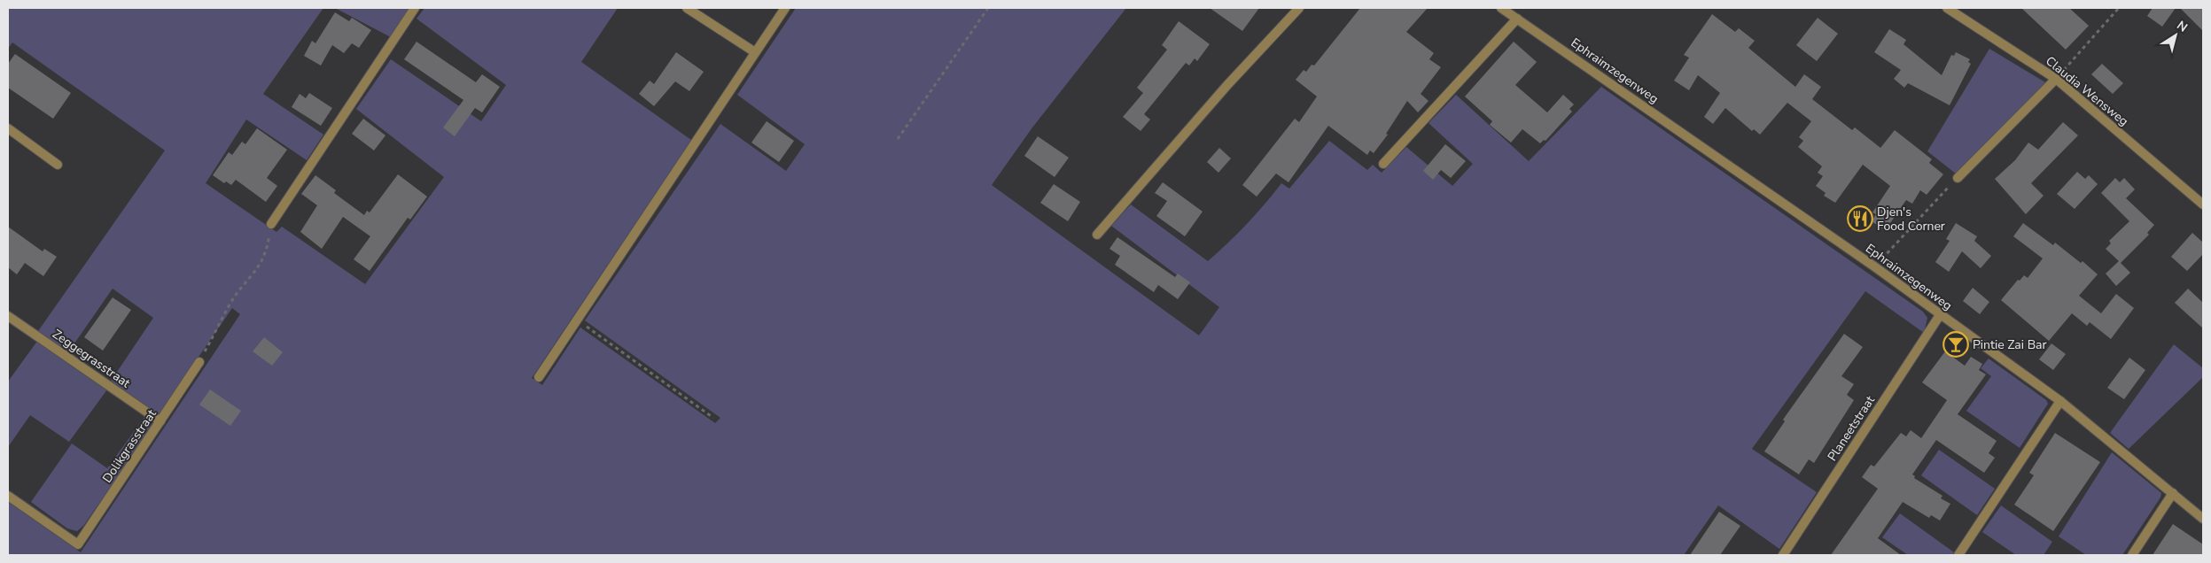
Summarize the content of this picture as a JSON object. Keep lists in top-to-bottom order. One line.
{"streets":{"street":["Ephraimzegenweg","Claudia Wensweg","Zeggegrasstraat","Planeetstraat","Dolikgrasstraat"]},"crossings":[["Ephraimzegenweg","Planeetstraat"],["Zeggegrasstraat","Dolikgrasstraat"]],"places":{"restaurant":["Djen's Food Corner"],"bar":["Pintie Zai Bar"]},"north":"top right"}
